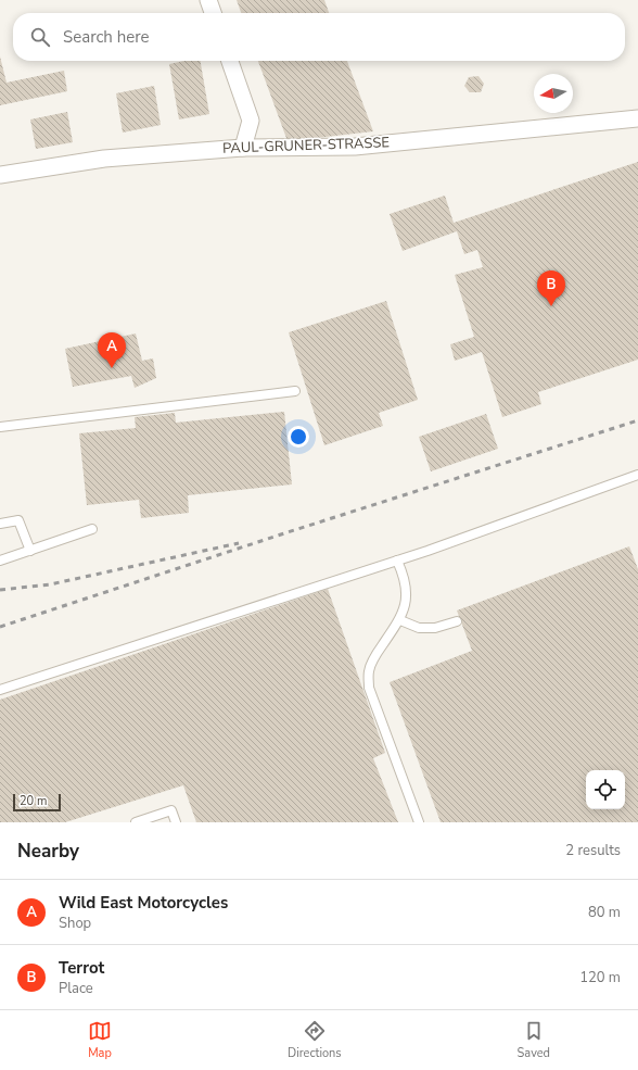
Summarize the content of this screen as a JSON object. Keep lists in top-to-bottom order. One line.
{"streets":{"street":["PAUL-GRUNER-STRASSE"]},"scale_bar":"20 m","north":"left","page":{"search":"Search here","pins":["B","A"],"scale":"20 m","heading":["Nearby","2 results"],"list":[{"mark":"A","name":"Wild East Motorcycles","note":"Shop","value":"80 m"},{"mark":"B","name":"Terrot","note":"Place","value":"120 m"}],"nav":["Map","Directions","Saved"]}}
